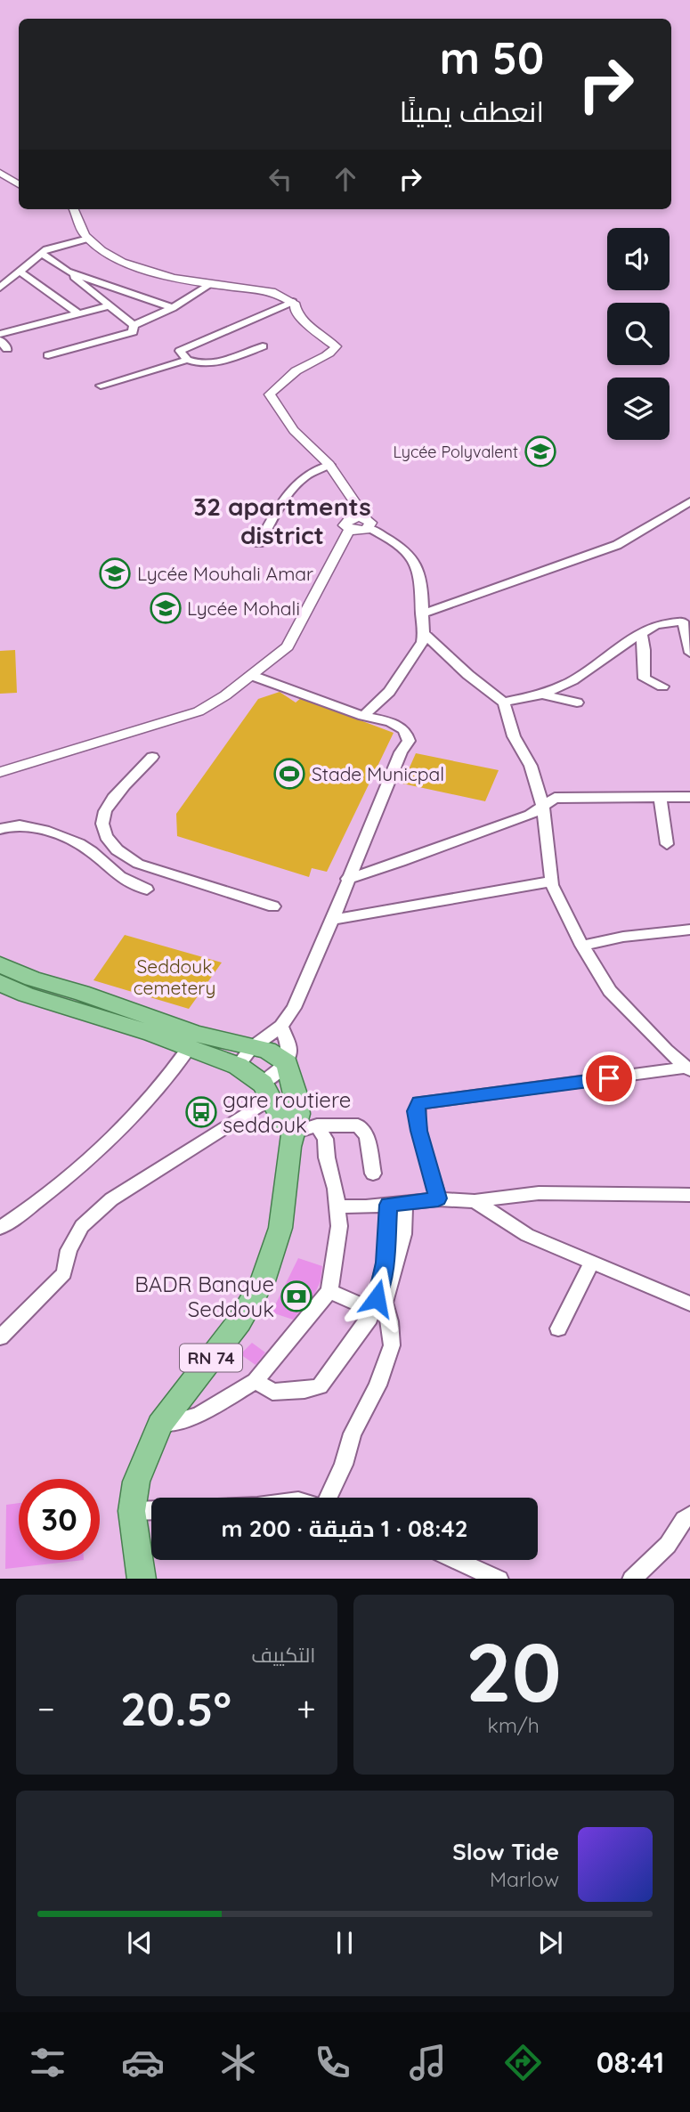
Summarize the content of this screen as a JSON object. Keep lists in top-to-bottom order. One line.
{"streets":{"main road":["RN 74"]},"districts":["32 apartments district"],"parks":["Seddouk cemetery"],"places":{"school or university":["Lycée Polyvalent","Lycée Mouhali Amar","Lycée Mohali"],"sports":["Stade Municpal"],"bus stop":["gare routiere seddouk"],"bank":["BADR Banque Seddouk"]},"page":{"turn":["50 m","انعطف يمينًا"],"limit":"30","trip":"08:42 · 1 دقيقة · 200 m","tile":[["20","km/h"],"التكييف"],"heat":["−","20.5°","+"],"song":["Slow Tide","Marlow"],"tabs":"08:41"}}
